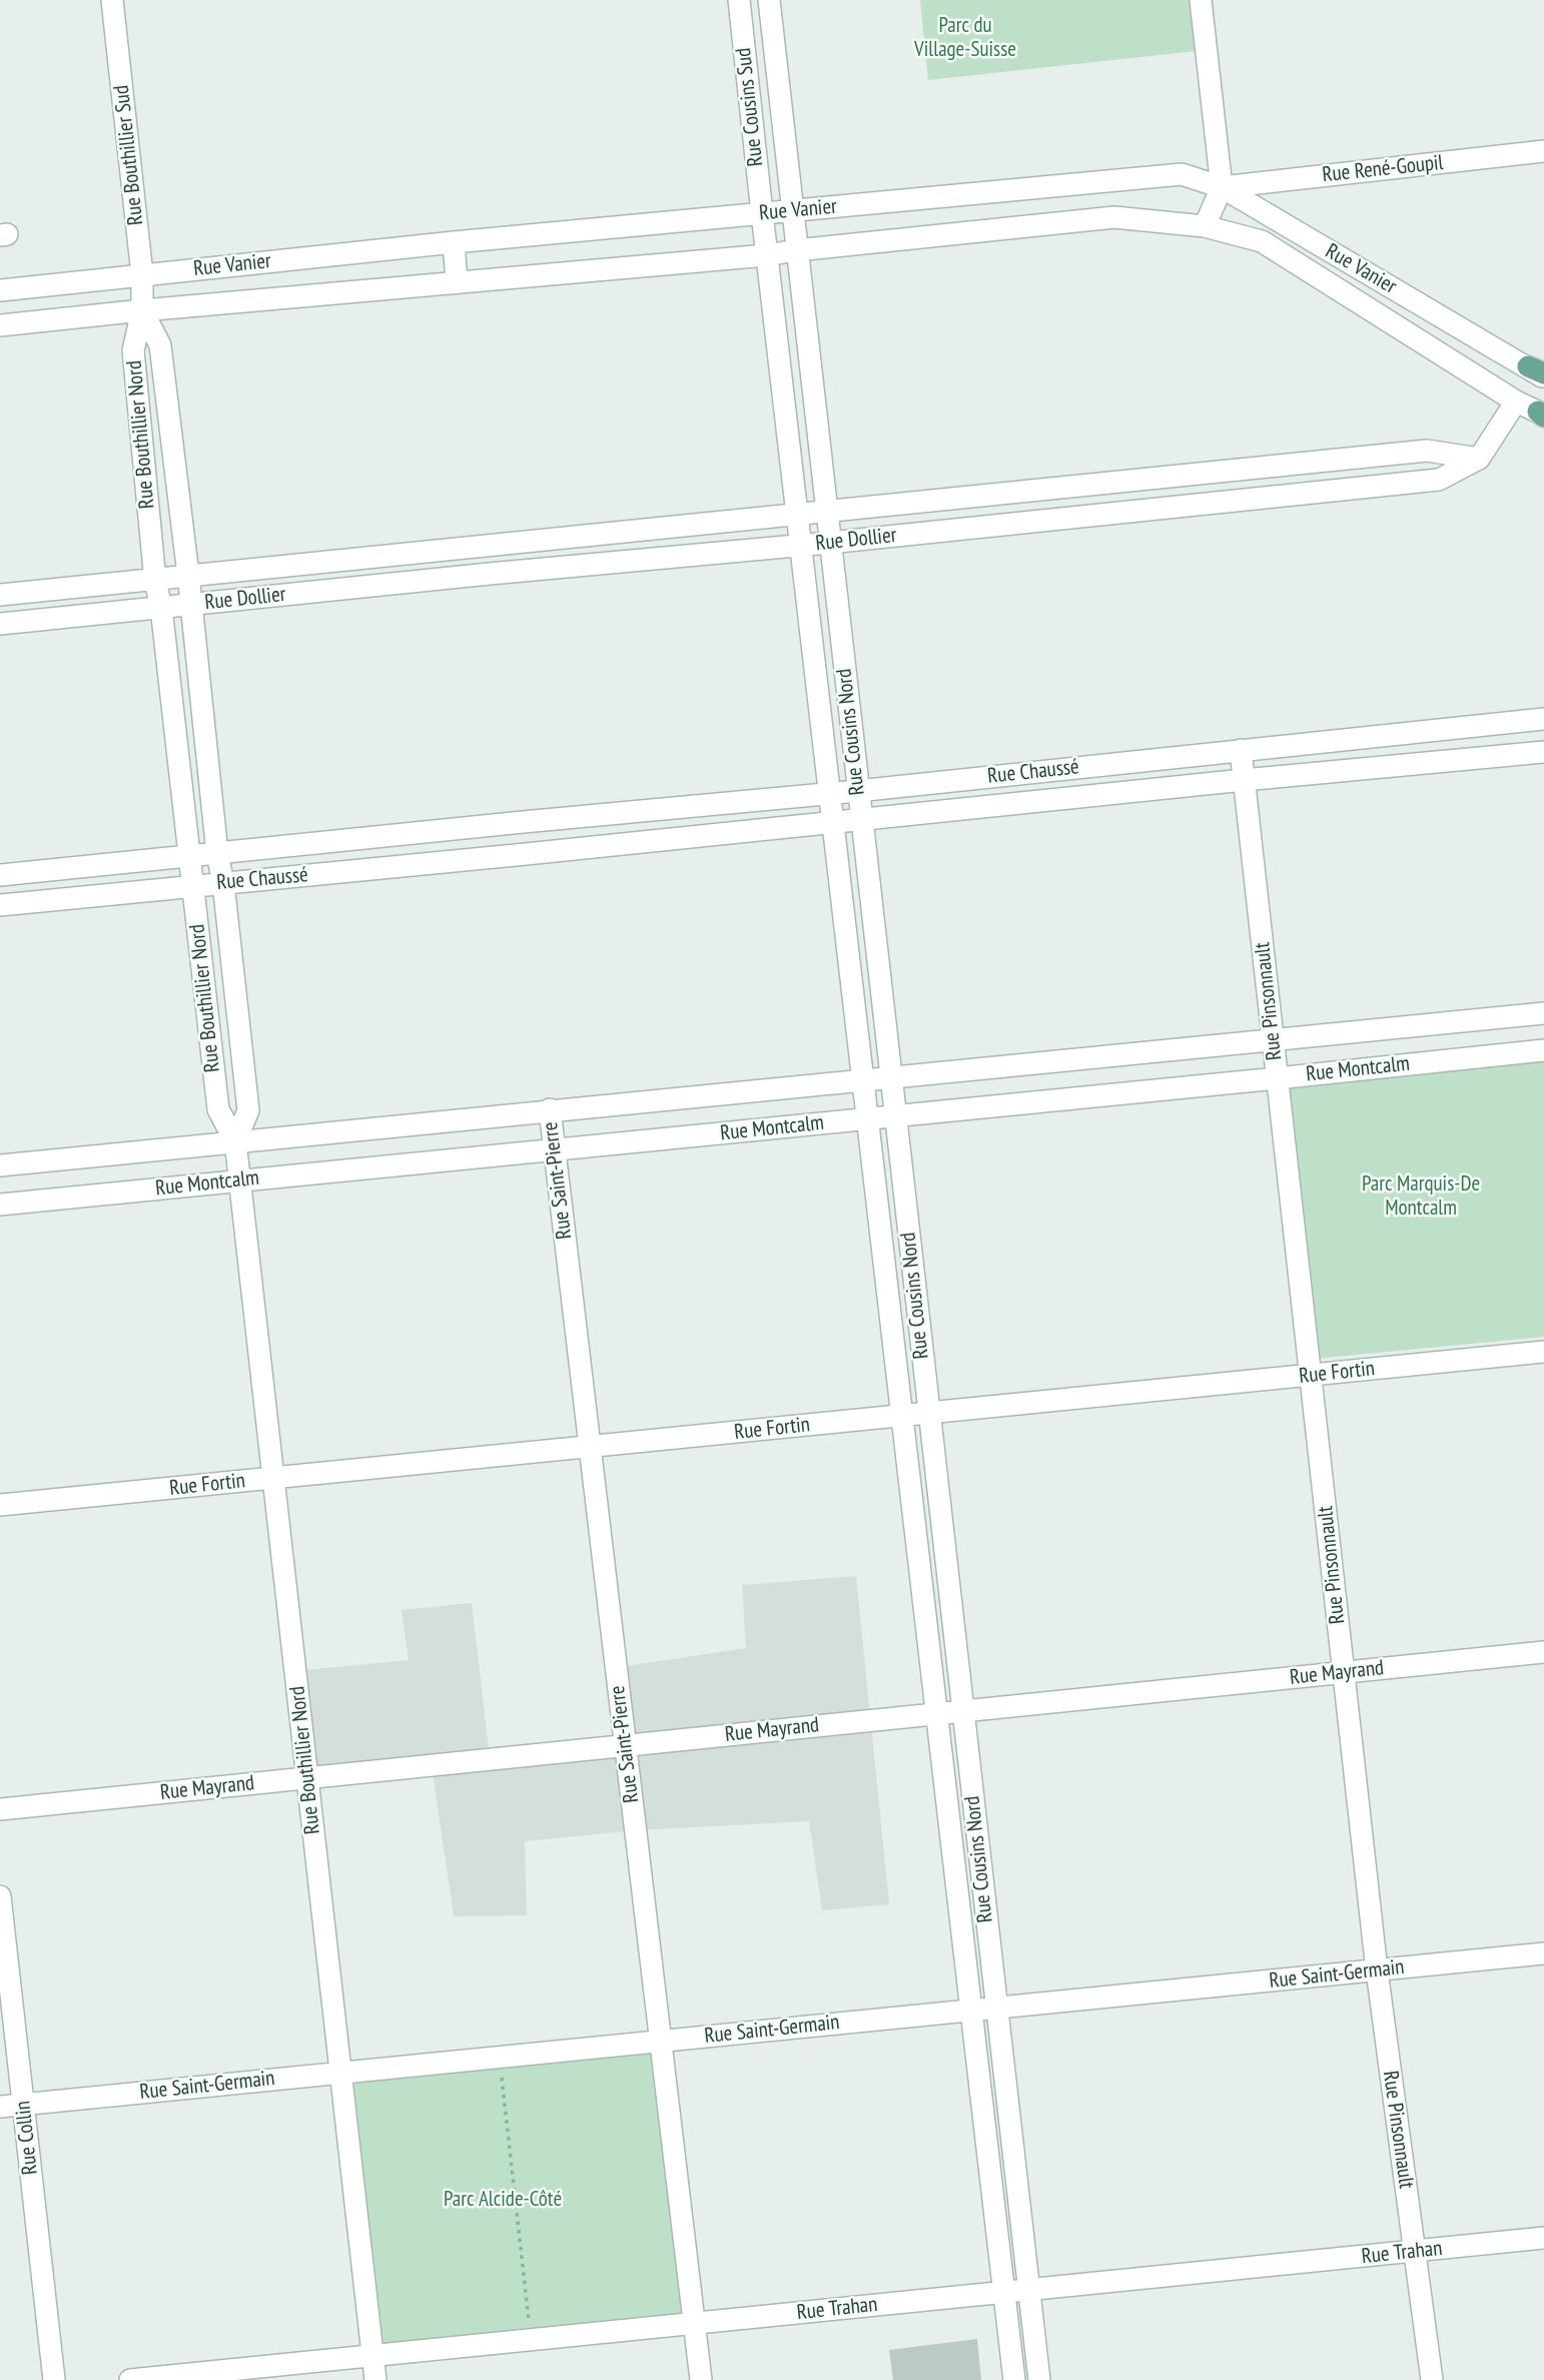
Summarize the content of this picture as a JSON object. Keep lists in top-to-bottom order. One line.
{"streets":{"street":["Rue Cousins Sud","Rue Bouthillier Sud","Rue René-Goupil","Rue Vanier","Rue Bouthillier Nord","Rue Dollier","Rue Cousins Nord","Rue Chaussé","Rue Pinsonnault","Rue Montcalm","Rue Saint-Pierre","Rue Fortin","Rue Mayrand","Rue Saint-Germain","Rue Collin","Rue Trahan"]},"crossings":[["Rue Cousins Sud","Rue Vanier"],["Rue Cousins Sud","Rue Cousins Nord"],["Rue Bouthillier Sud","Rue Vanier"],["Rue Bouthillier Sud","Rue Bouthillier Nord"],["Rue René-Goupil","Rue Vanier"],["Rue Vanier","Rue Bouthillier Nord"],["Rue Vanier","Rue Dollier"],["Rue Vanier","Rue Cousins Nord"],["Rue Bouthillier Nord","Rue Dollier"],["Rue Bouthillier Nord","Rue Chaussé"],["Rue Bouthillier Nord","Rue Montcalm"],["Rue Bouthillier Nord","Rue Fortin"],["Rue Bouthillier Nord","Rue Mayrand"],["Rue Bouthillier Nord","Rue Saint-Germain"],["Rue Bouthillier Nord","Rue Trahan"],["Rue Dollier","Rue Cousins Nord"],["Rue Cousins Nord","Rue Chaussé"],["Rue Cousins Nord","Rue Montcalm"],["Rue Cousins Nord","Rue Fortin"],["Rue Cousins Nord","Rue Mayrand"],["Rue Cousins Nord","Rue Saint-Germain"],["Rue Cousins Nord","Rue Trahan"],["Rue Chaussé","Rue Pinsonnault"],["Rue Pinsonnault","Rue Montcalm"],["Rue Pinsonnault","Rue Fortin"],["Rue Pinsonnault","Rue Mayrand"],["Rue Pinsonnault","Rue Saint-Germain"],["Rue Pinsonnault","Rue Trahan"],["Rue Montcalm","Rue Saint-Pierre"],["Rue Saint-Pierre","Rue Fortin"],["Rue Saint-Pierre","Rue Mayrand"],["Rue Saint-Pierre","Rue Saint-Germain"],["Rue Saint-Pierre","Rue Trahan"],["Rue Saint-Germain","Rue Collin"]],"parks":["Parc du Village-Suisse","Parc Marquis-De Montcalm","Parc Alcide-Côté"]}
